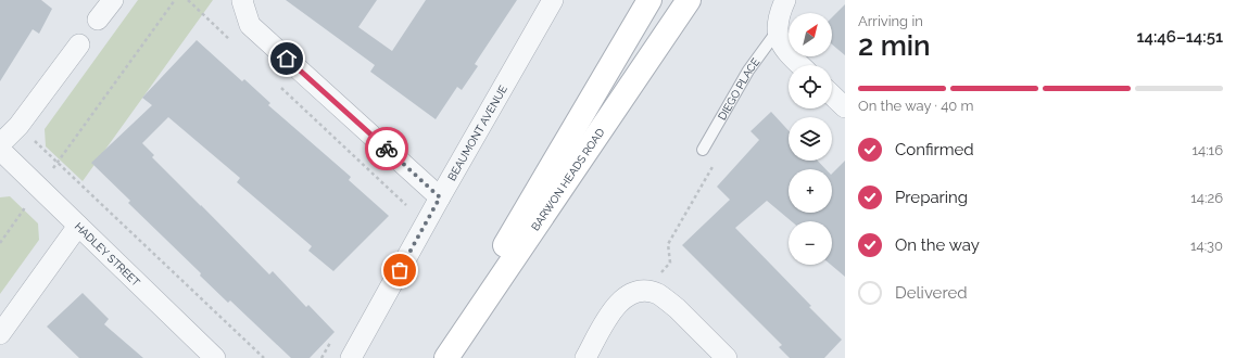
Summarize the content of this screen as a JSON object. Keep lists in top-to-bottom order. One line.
{"streets":{"main road":["BARWON HEADS ROAD"],"street":["BEAUMONT AVENUE","HADLEY STREET"],"lane":["DIEGO PLACE"]},"north":"top right","page":{"heading":["2 min","Arriving in","14:46–14:51"],"map_buttons":["+","−"],"bar":"On the way · 40 m","list":[["Confirmed","14:16"],["Preparing","14:26"],["On the way","14:30"],"Delivered"]}}
